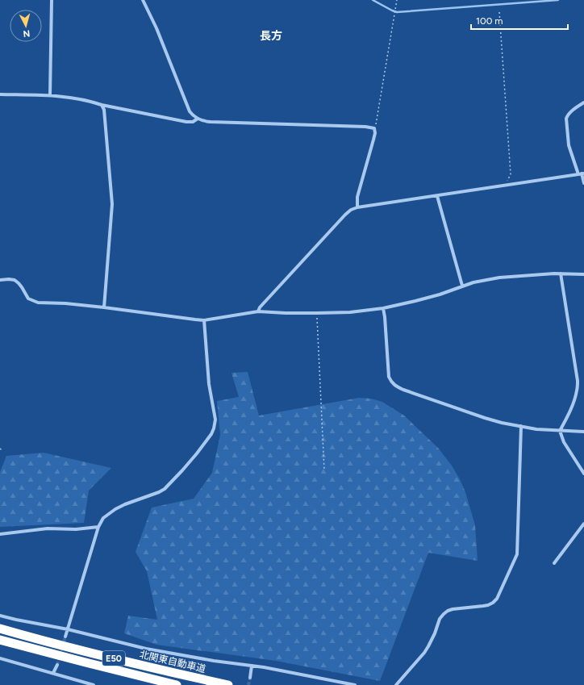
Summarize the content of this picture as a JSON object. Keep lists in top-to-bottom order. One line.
{"streets":{"highway":["E50","北関東自動車道"]},"districts":["長方"],"scale_bar":"100 m","north":"bottom"}
